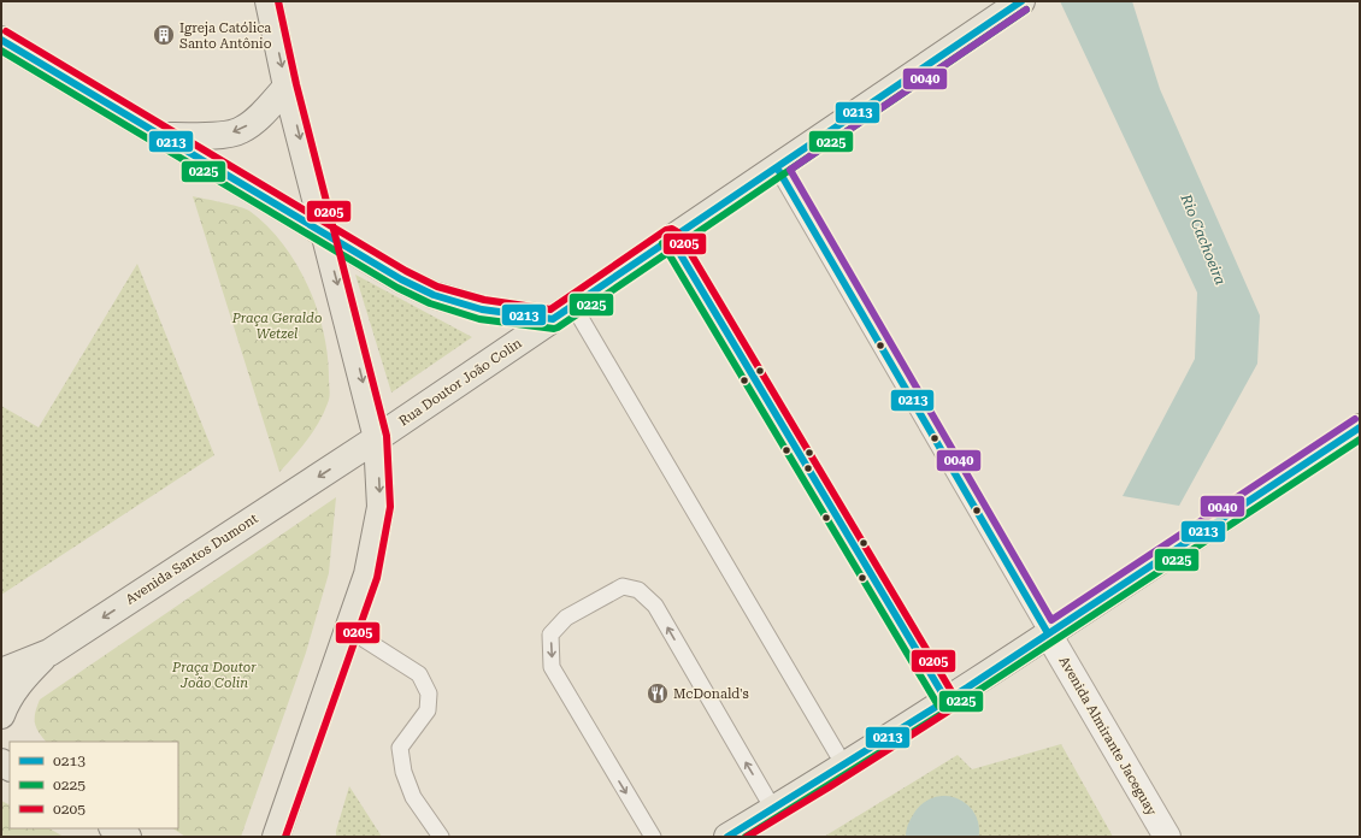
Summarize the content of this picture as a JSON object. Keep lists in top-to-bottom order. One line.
{"streets":{"main road":["Rua Doutor João Colin","Avenida Santos Dumont","Avenida Almirante Jaceguay"]},"crossings":[["Rua Doutor João Colin","Avenida Santos Dumont"]],"one_way":["Avenida Santos Dumont"],"water":["Rio Cachoeira"],"parks":["Praça Geraldo Wetzel","Praça Doutor João Colin"],"places":{"building":["Igreja Católica Santo Antônio"],"restaurant":["McDonald's"]},"lines":["transit line 0213","transit line 0205","transit line 0225","transit line 0040"],"legend":["0213","0225","0205"]}
